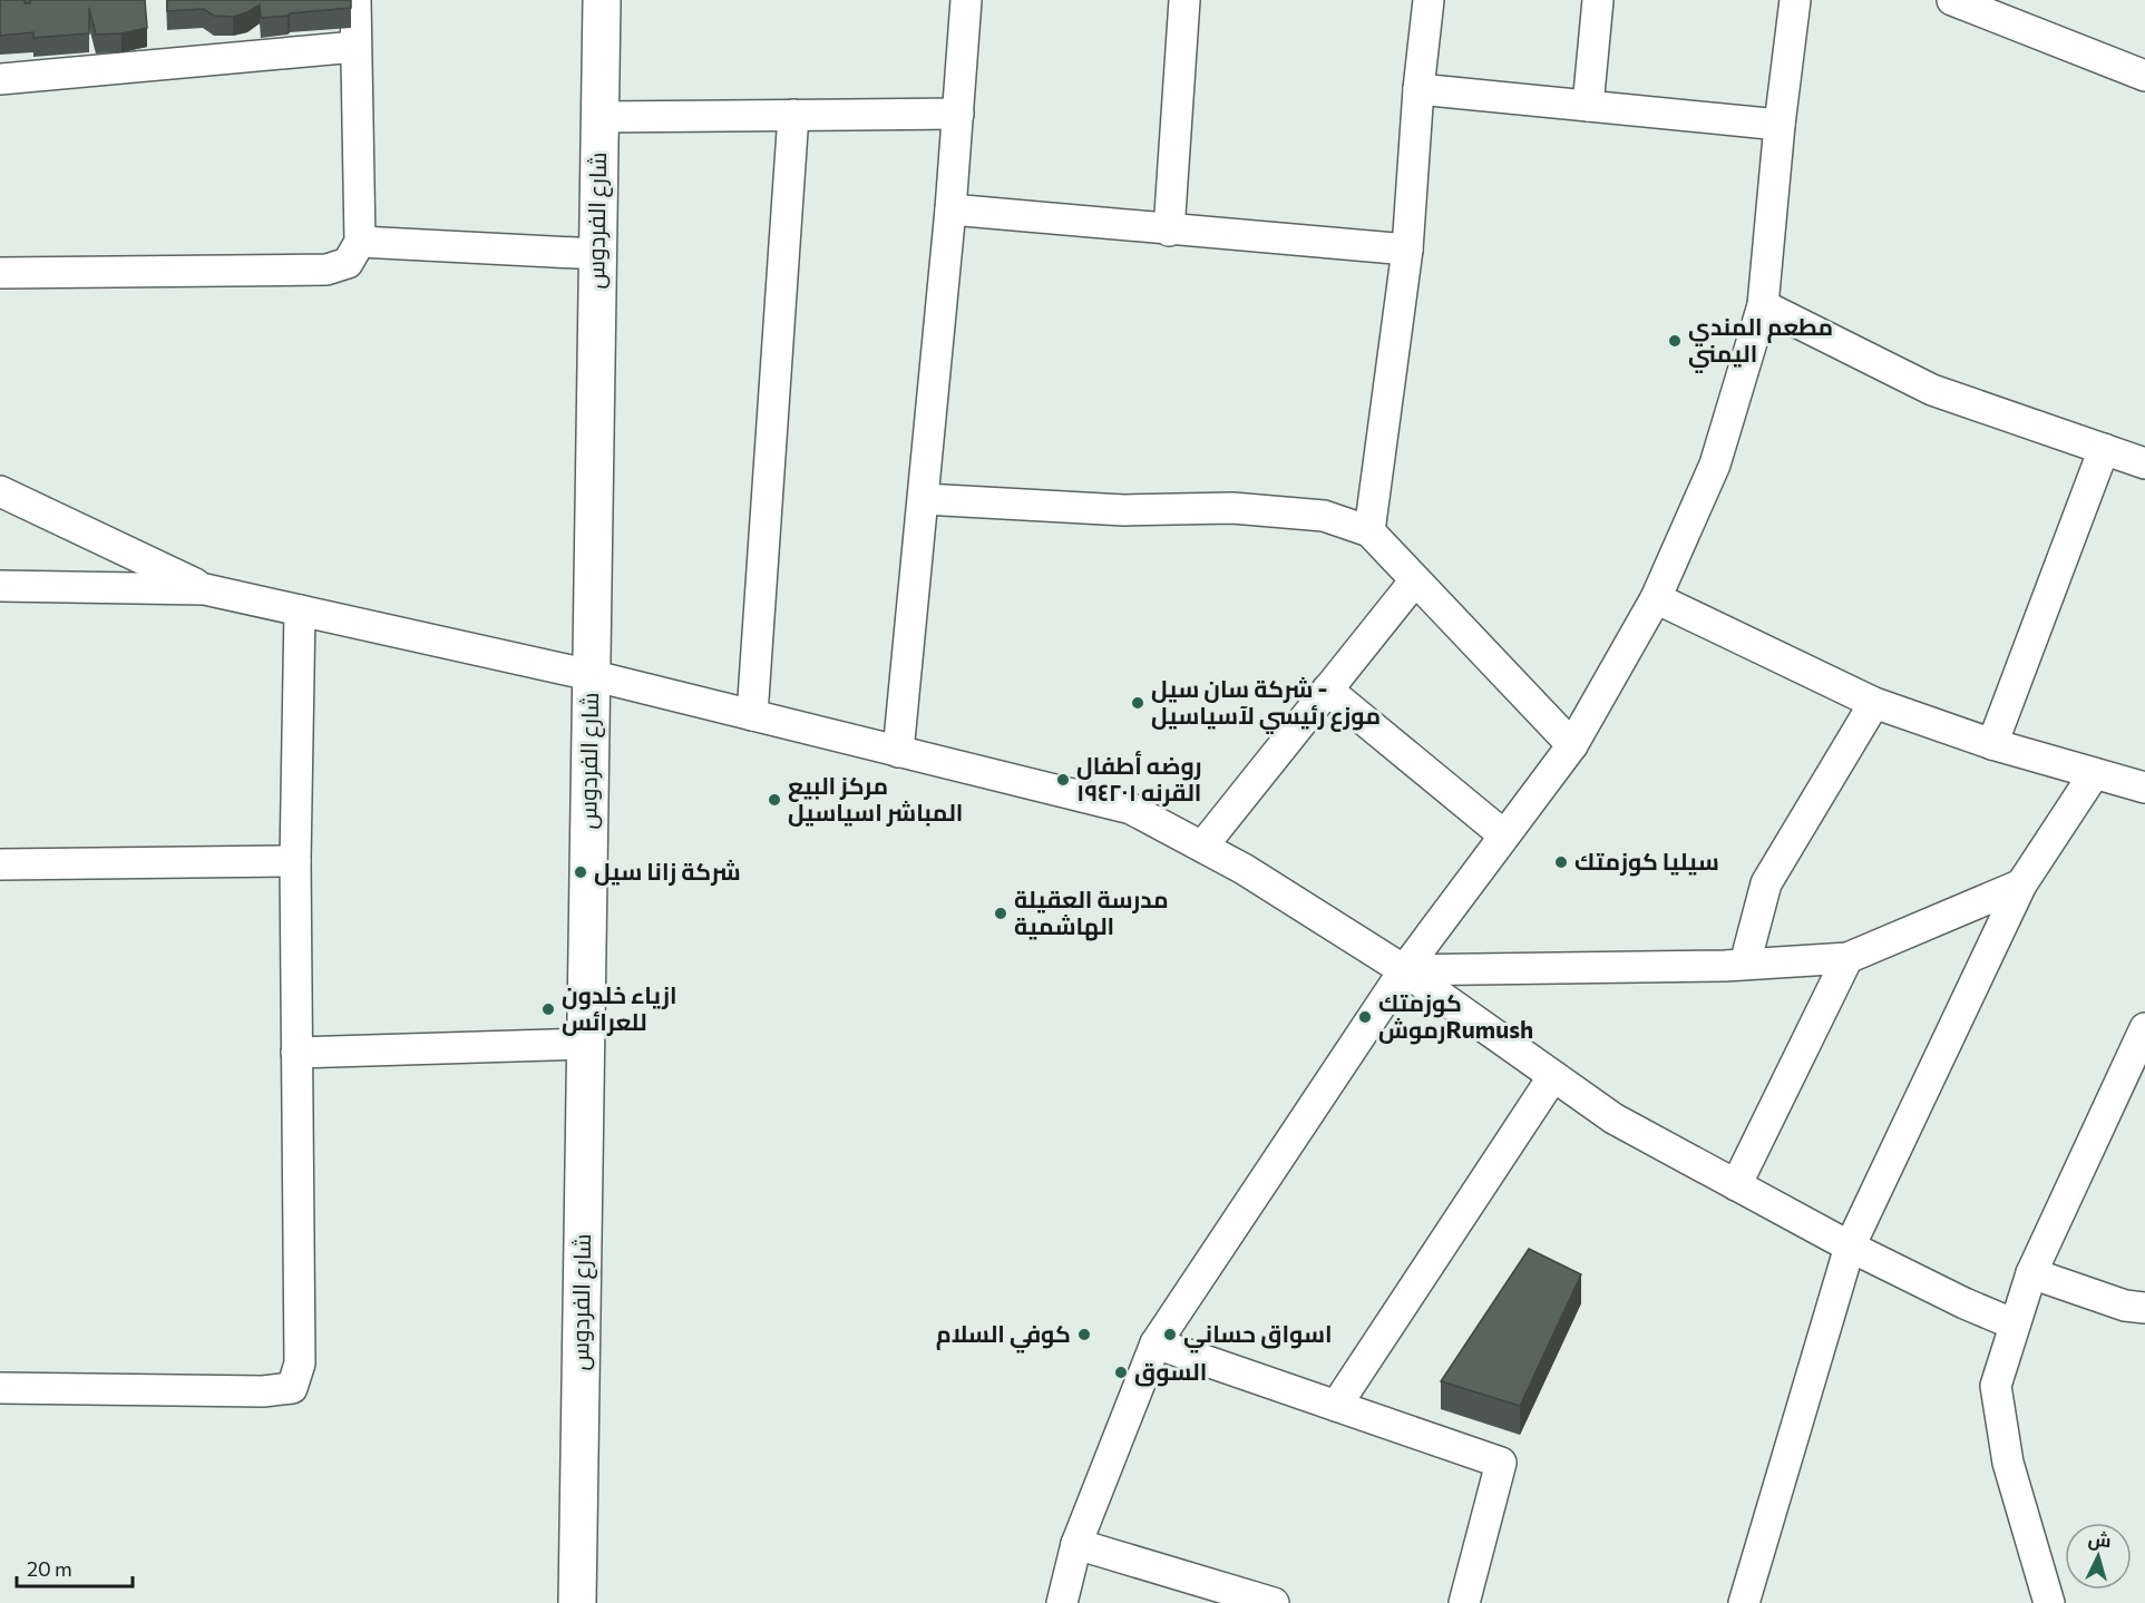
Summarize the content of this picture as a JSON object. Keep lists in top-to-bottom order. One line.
{"streets":{"street":["شارع الفردوس"]},"places":["مطعم المندي اليمني","شركة سان سيل - موزع رئيسي لآسياسيل","روضه أطفال القرنه ١٩٤٢٠١","مركز البيع المباشر اسياسيل","سيليا كوزمتك","شركة زانا سيل","مدرسة العقيلة الهاشمية","ازياء خلدون للعرائس","كوزمتك رموشRumush","كوفي السلام","اسواق حساني","السوق"],"scale_bar":"20 m","north":"top"}
